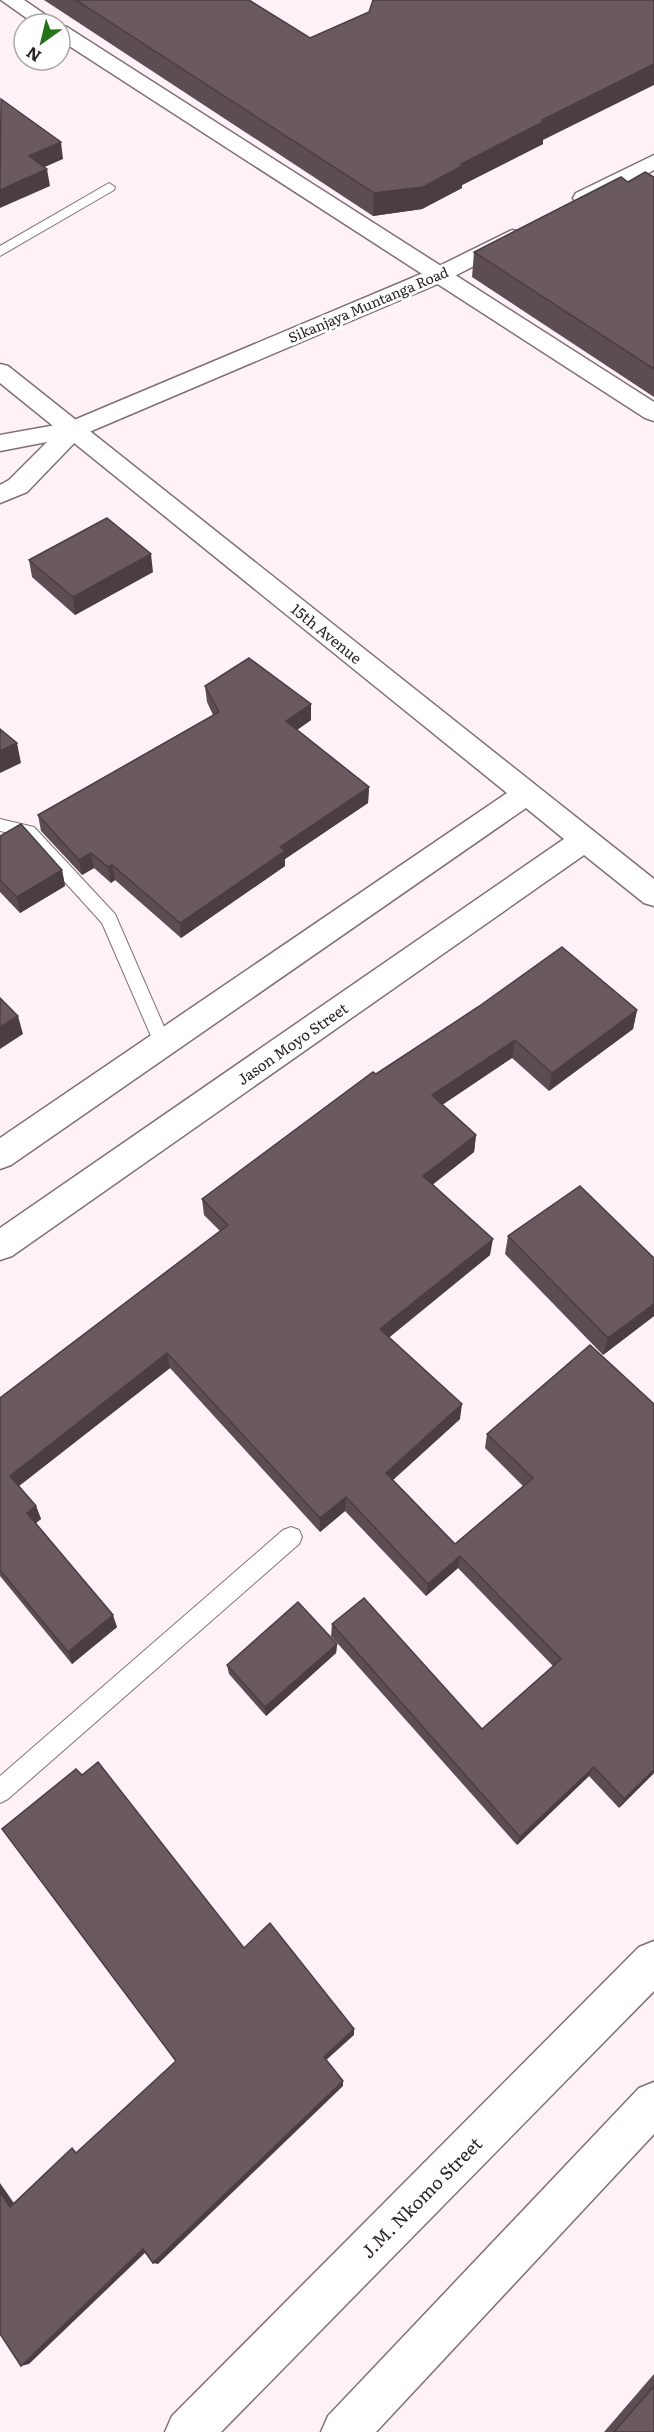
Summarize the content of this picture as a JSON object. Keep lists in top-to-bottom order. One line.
{"streets":{"main road":["Sikanjaya Muntanga Road","15th Avenue","Jason Moyo Street","J.M. Nkomo Street"]},"crossings":[["Sikanjaya Muntanga Road","15th Avenue"],["15th Avenue","Jason Moyo Street"]],"north":"bottom left"}
